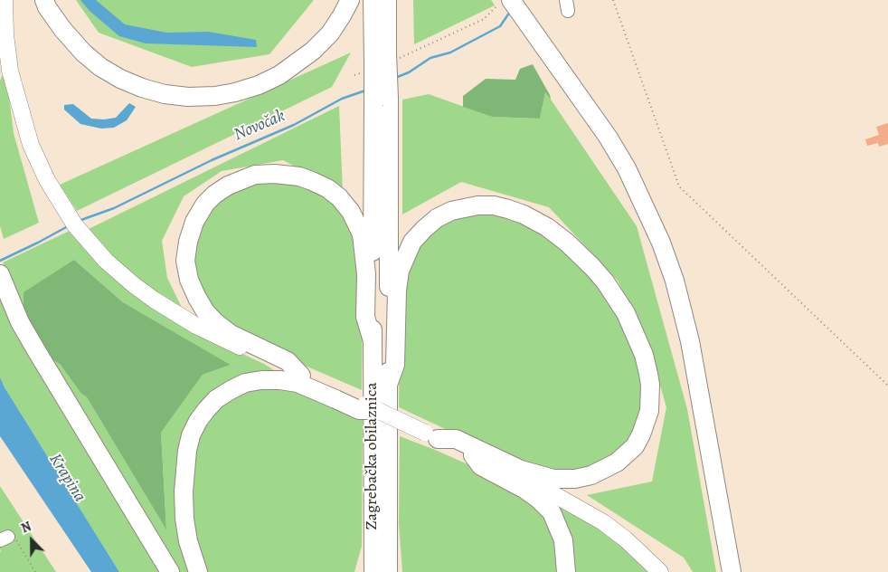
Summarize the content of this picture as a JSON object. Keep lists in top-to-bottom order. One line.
{"streets":{"highway":["Zagrebačka obilaznica"]},"water":["Novočak","Krapina"],"north":"top left"}
